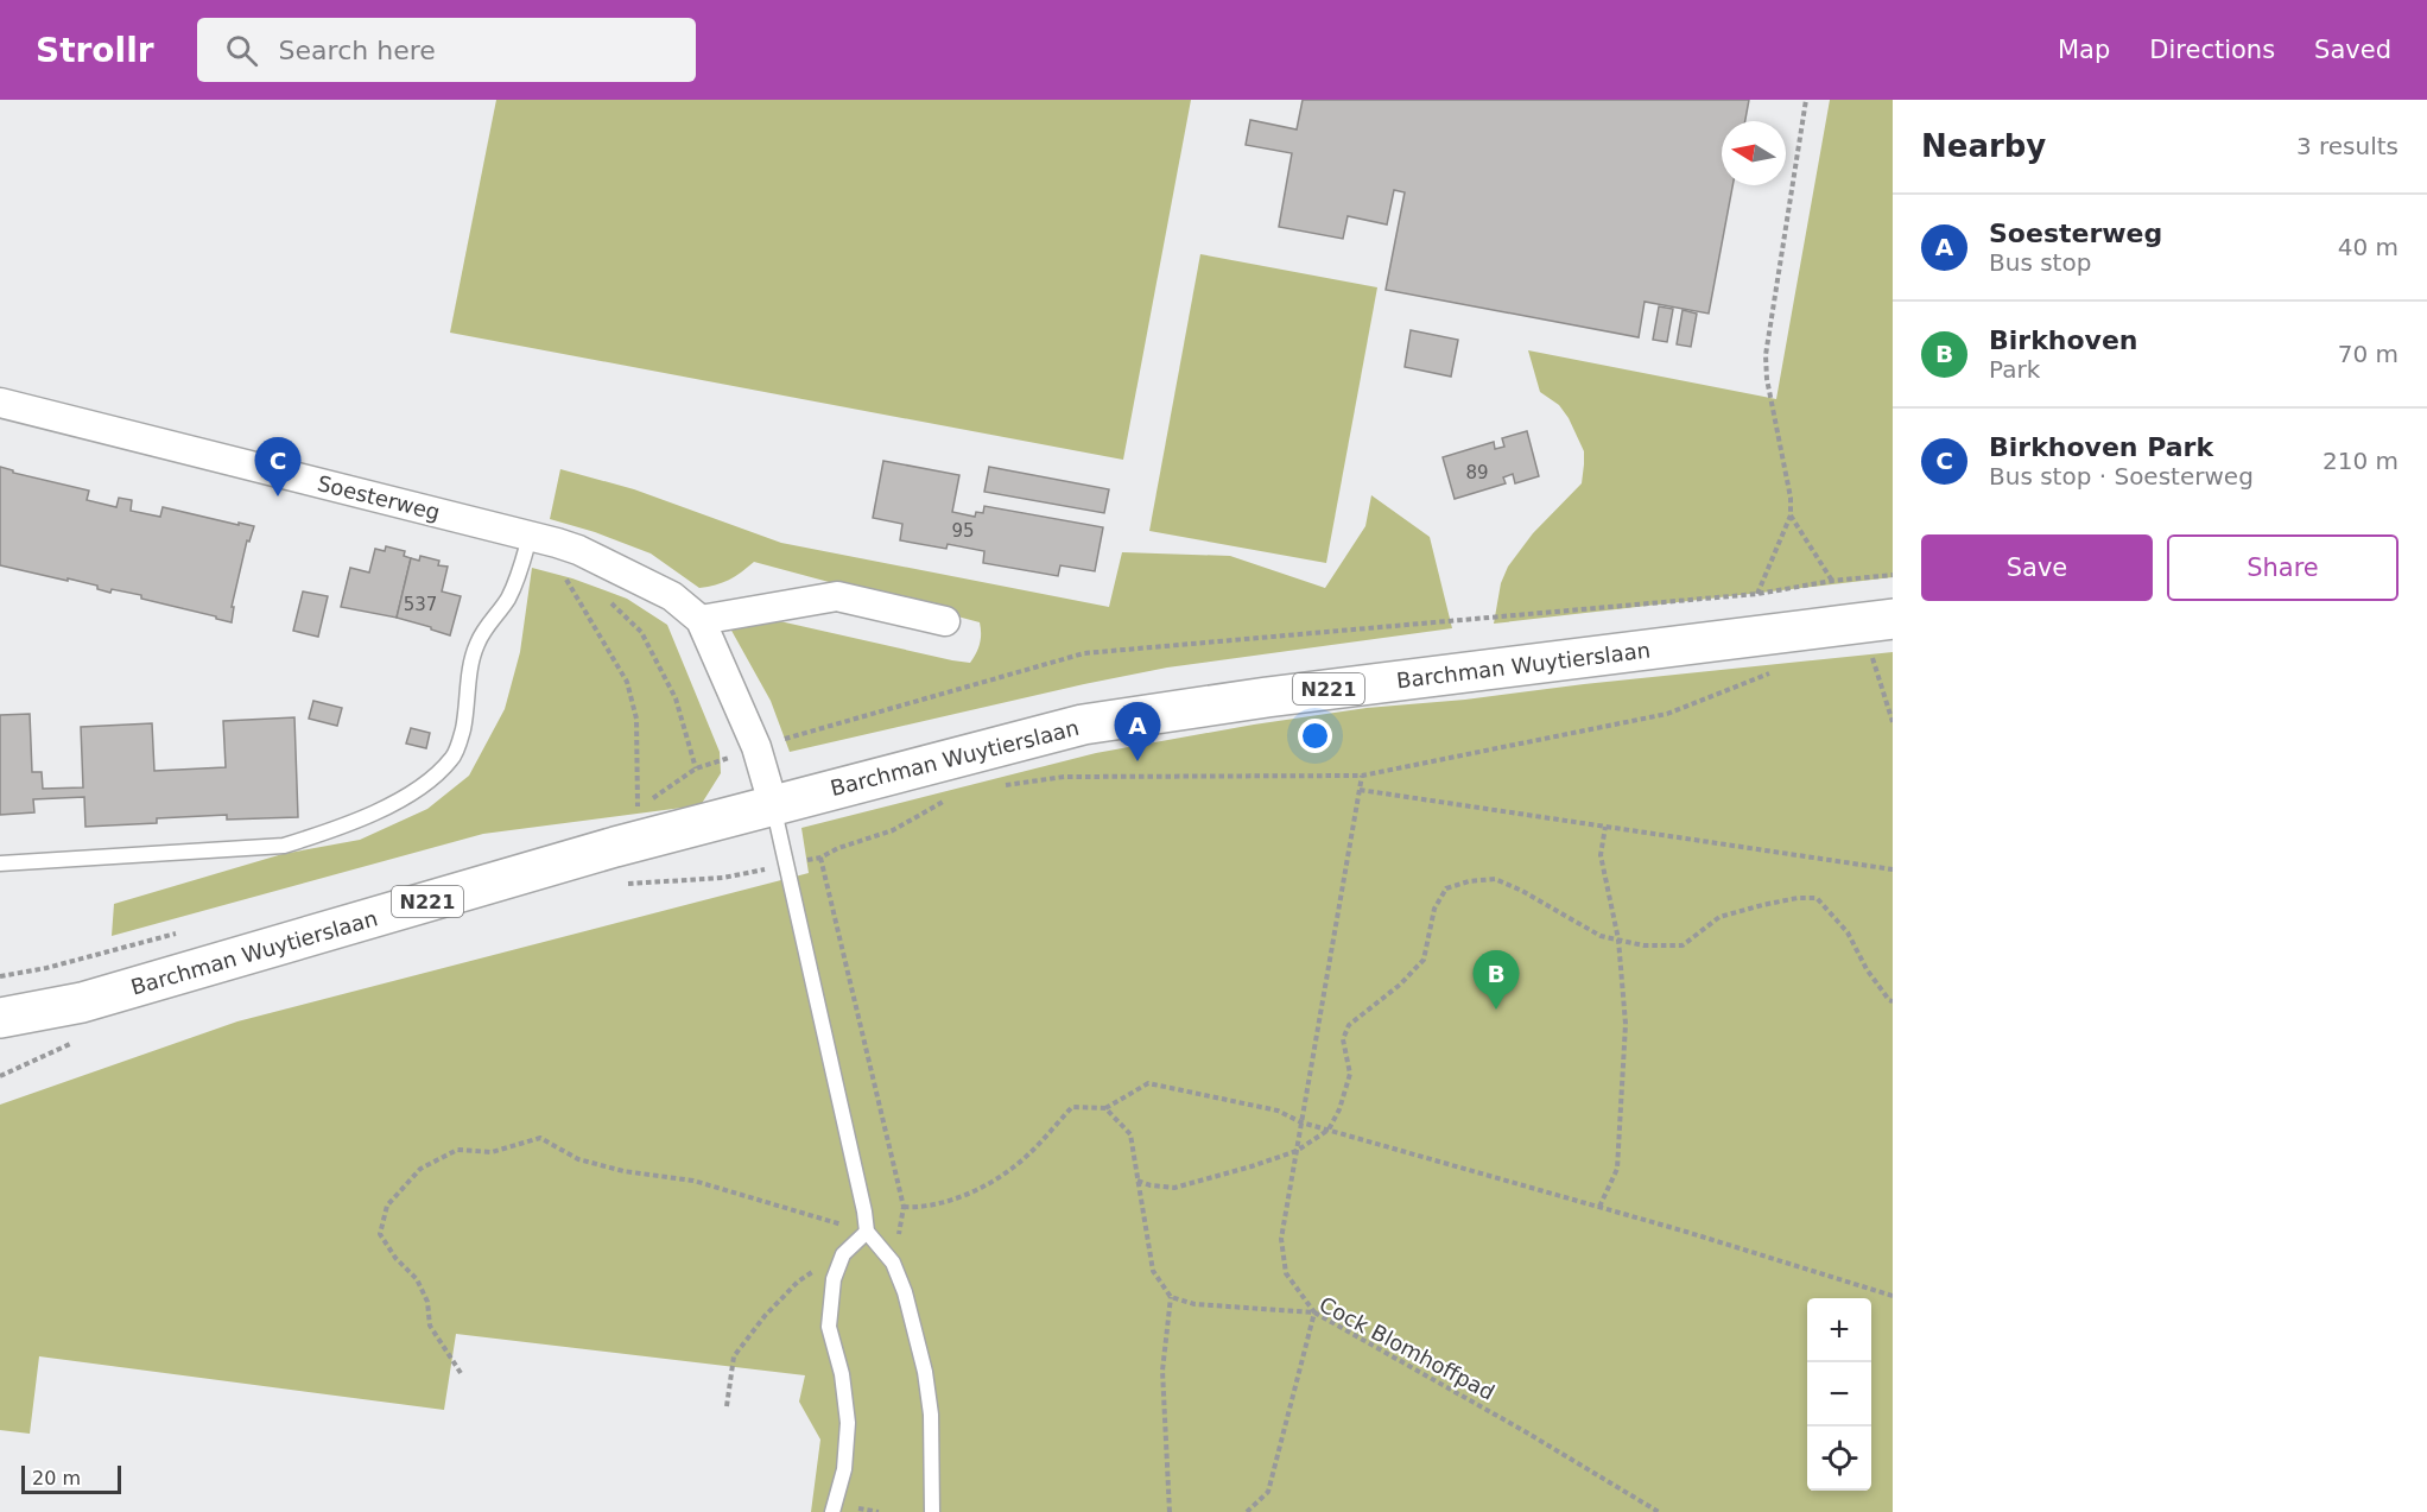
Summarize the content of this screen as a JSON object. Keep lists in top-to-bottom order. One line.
{"streets":{"main road":["Barchman Wuytierslaan","N221"],"street":["Soesterweg"],"path":["Cock Blomhoffpad"]},"crossings":[["Soesterweg","Barchman Wuytierslaan"]],"house_numbers":["89","95","537"],"scale_bar":"20 m","north":"left","page":{"header":"Strollr","search":"Search here","nav":["Map","Directions","Saved"],"heading":["Nearby","3 results"],"list":[{"mark":"A","name":"Soesterweg","note":"Bus stop","value":"40 m"},{"mark":"B","name":"Birkhoven","note":"Park","value":"70 m"},{"mark":"C","name":"Birkhoven Park","note":"Bus stop · Soesterweg","value":"210 m"}],"pins":["C","A","B"],"buttons":["Save","Share"],"map_buttons":["+","−"],"scale":"20 m"}}
